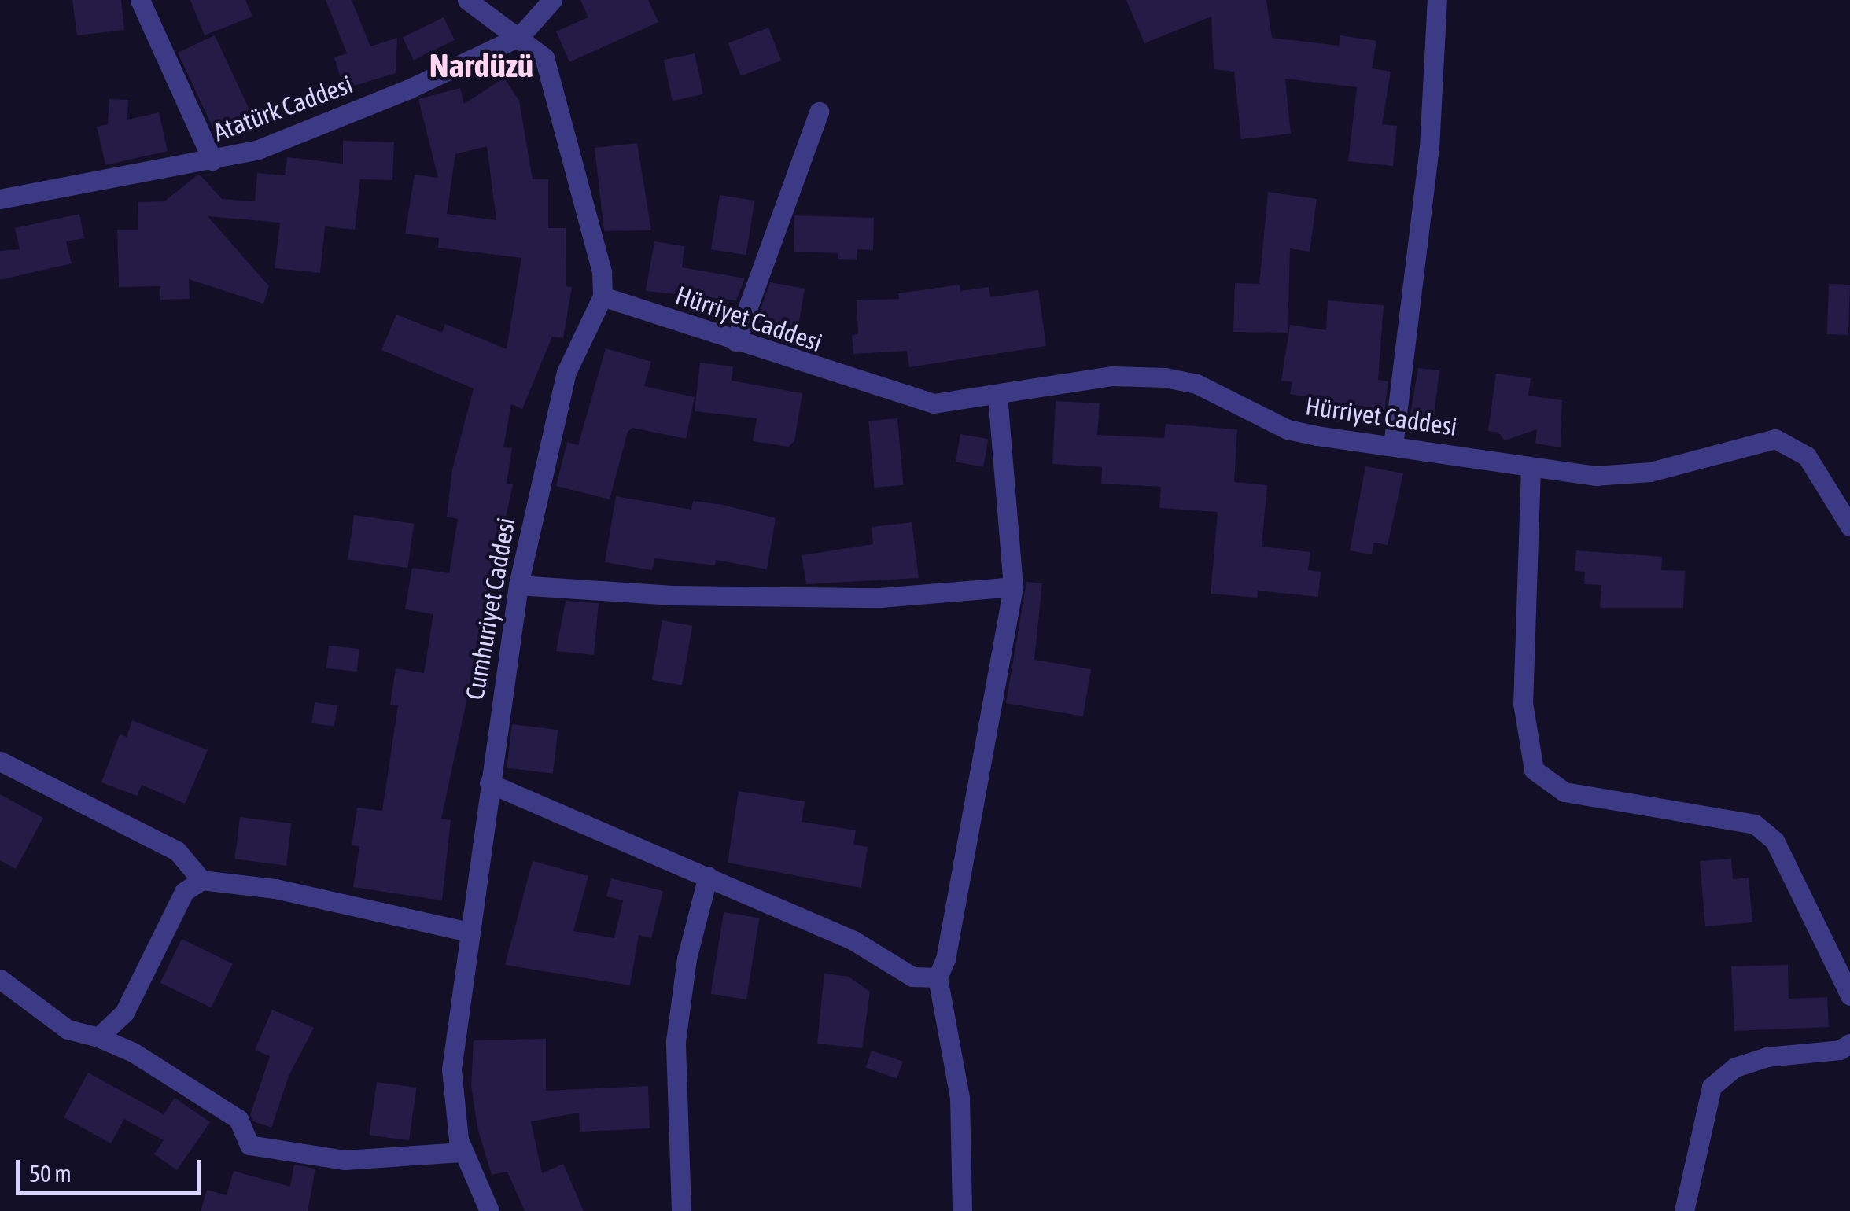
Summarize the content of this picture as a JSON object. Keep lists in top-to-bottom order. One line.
{"streets":{"street":["Atatürk Caddesi","Hürriyet Caddesi","Cumhuriyet Caddesi"]},"crossings":[["Hürriyet Caddesi","Cumhuriyet Caddesi"]],"districts":["Nardüzü"],"scale_bar":"50 m"}
